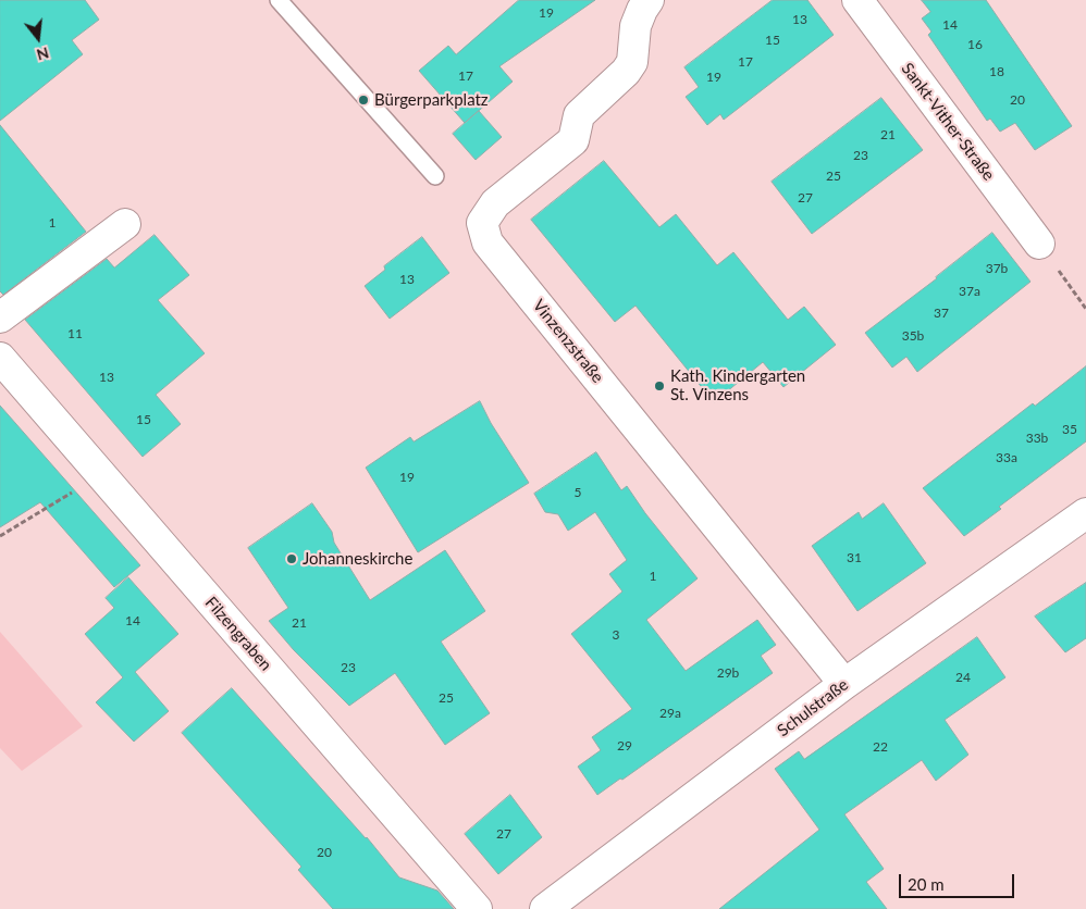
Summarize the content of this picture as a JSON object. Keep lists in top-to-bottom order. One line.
{"streets":{"street":["Sankt-Vither-Straße","Vinzenzstraße","Filzengraben","Schulstraße"]},"crossings":[["Vinzenzstraße","Schulstraße"]],"places":["Bürgerparkplatz","Kath. Kindergarten St. Vinzens","Johanneskirche"],"house_numbers":["19","13","14","15","16","17","18","17","19","20","21","23","25","27","1","37b","13","37a","37","11","35b","13","15","35","33b","33a","19","5","31","1","14","21","3","23","29b","24","25","29a","29","22","27","20"],"scale_bar":"20 m","north":"bottom"}
